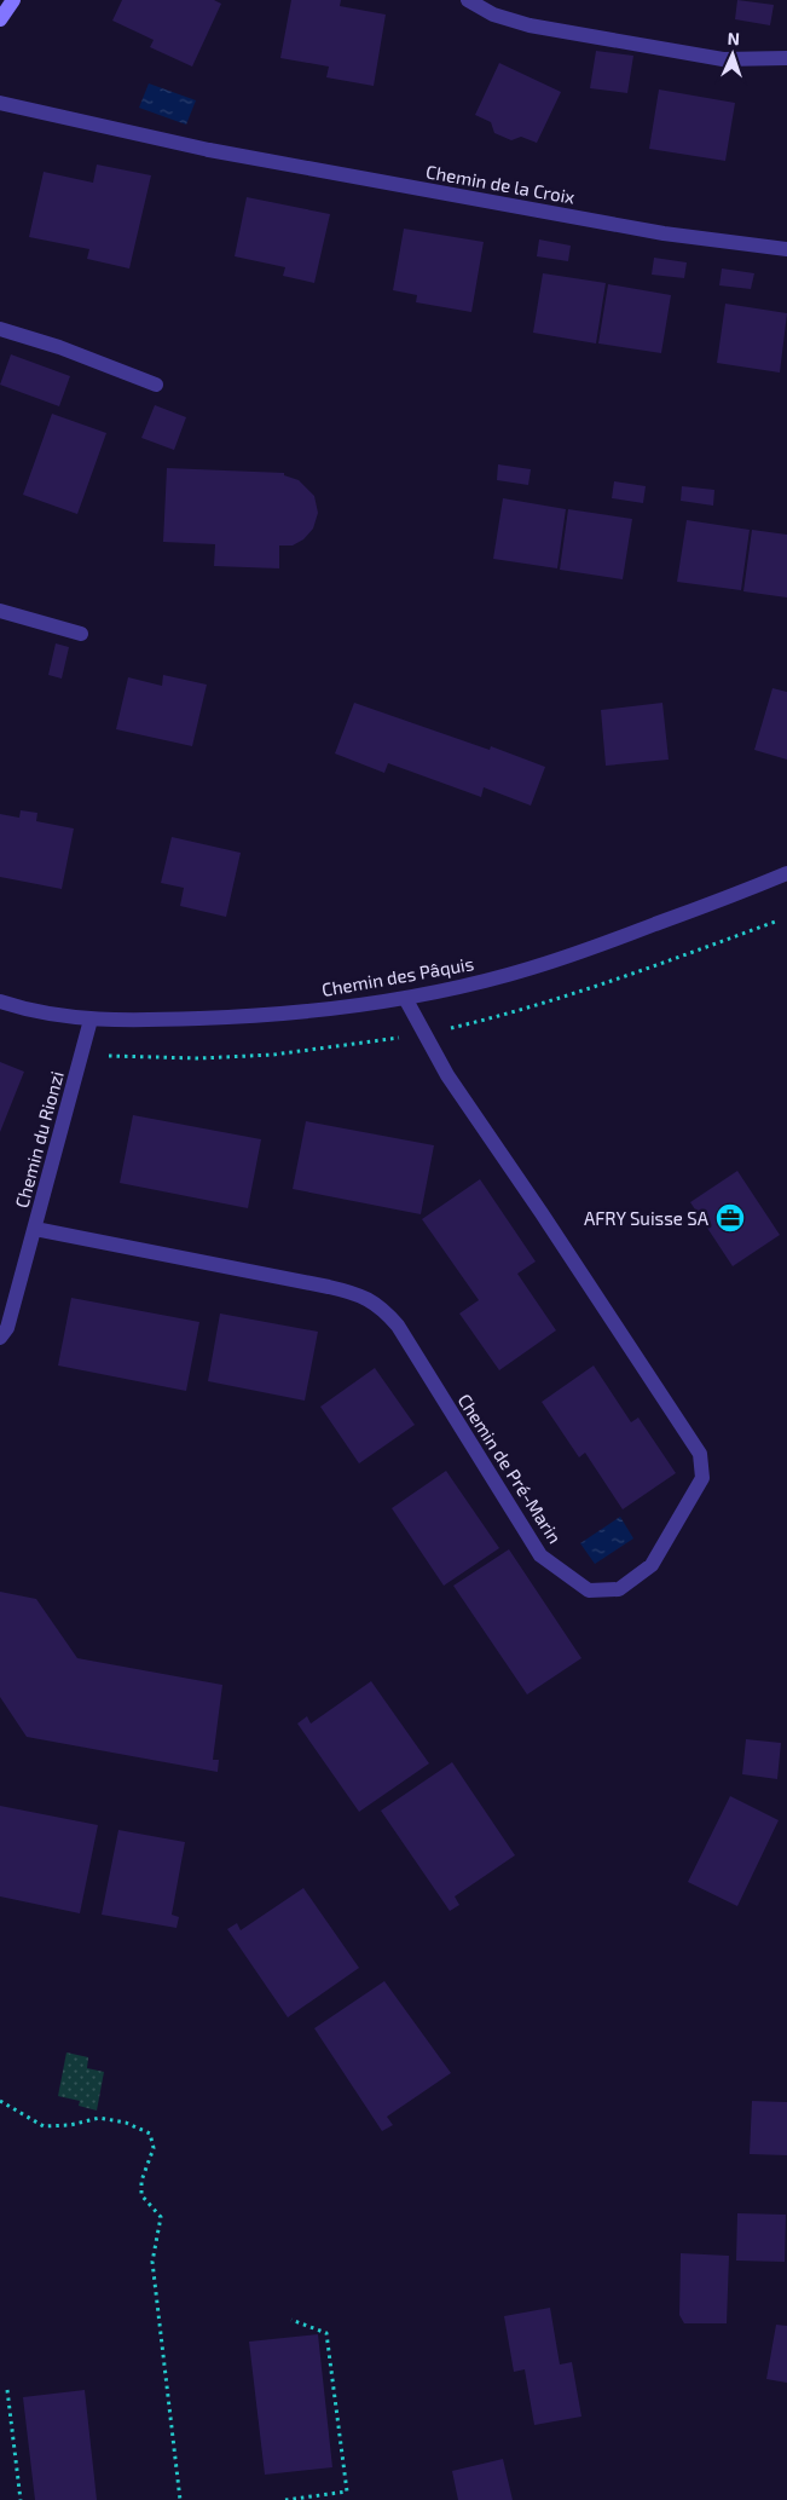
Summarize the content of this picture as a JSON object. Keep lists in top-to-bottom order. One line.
{"streets":{"street":["Chemin de la Croix","Chemin des Pâquis","Chemin du Rionzi","Chemin de Pré-Marin"]},"crossings":[["Chemin des Pâquis","Chemin du Rionzi"],["Chemin des Pâquis","Chemin de Pré-Marin"],["Chemin du Rionzi","Chemin de Pré-Marin"]],"places":{"office":["AFRY Suisse SA"]},"north":"top"}
